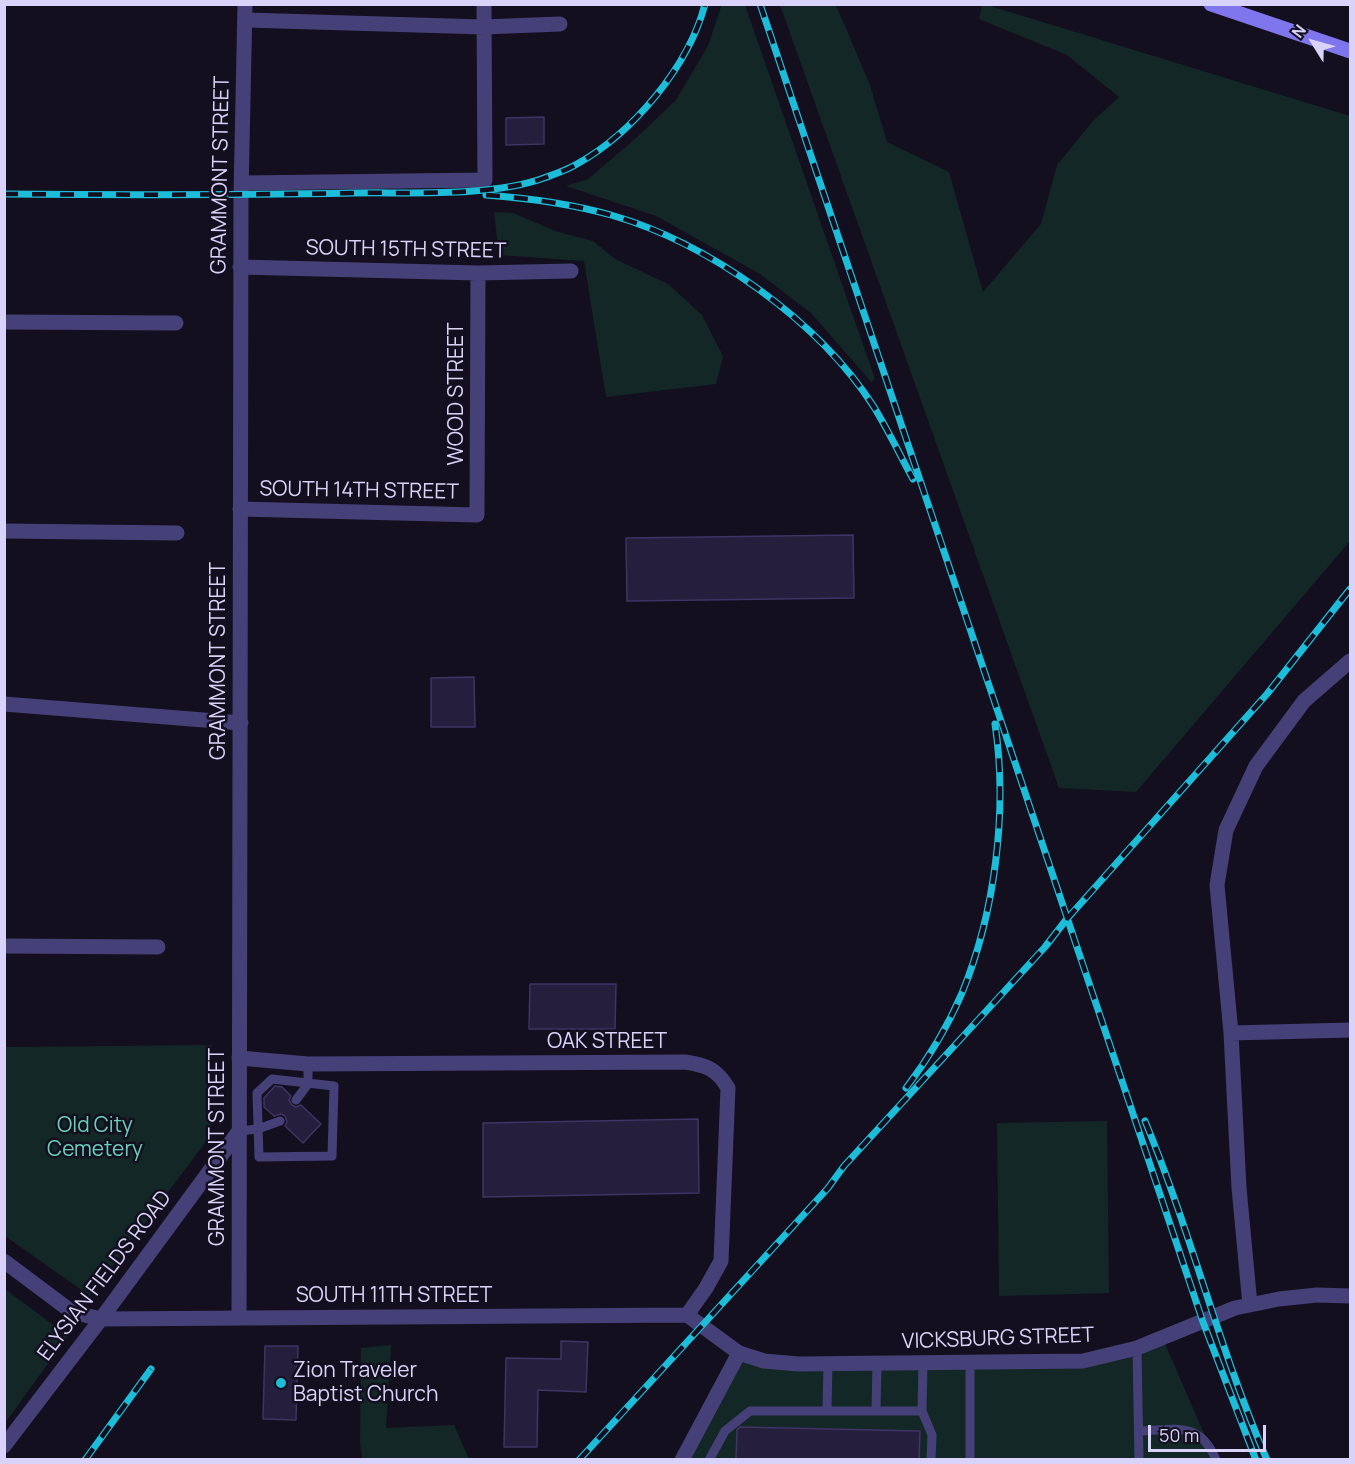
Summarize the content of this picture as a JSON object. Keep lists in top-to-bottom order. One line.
{"streets":{"street":["GRAMMONT STREET","SOUTH 15TH STREET","WOOD STREET","SOUTH 14TH STREET","OAK STREET","ELYSIAN FIELDS ROAD","SOUTH 11TH STREET","VICKSBURG STREET"]},"crossings":[["GRAMMONT STREET","SOUTH 15TH STREET"],["GRAMMONT STREET","SOUTH 14TH STREET"],["GRAMMONT STREET","OAK STREET"],["GRAMMONT STREET","ELYSIAN FIELDS ROAD"],["GRAMMONT STREET","SOUTH 11TH STREET"],["SOUTH 15TH STREET","WOOD STREET"],["WOOD STREET","SOUTH 14TH STREET"],["OAK STREET","SOUTH 11TH STREET"],["OAK STREET","VICKSBURG STREET"],["ELYSIAN FIELDS ROAD","SOUTH 11TH STREET"],["SOUTH 11TH STREET","VICKSBURG STREET"]],"parks":["Old City Cemetery"],"places":["Zion Traveler Baptist Church"],"scale_bar":"50 m","north":"top left"}
